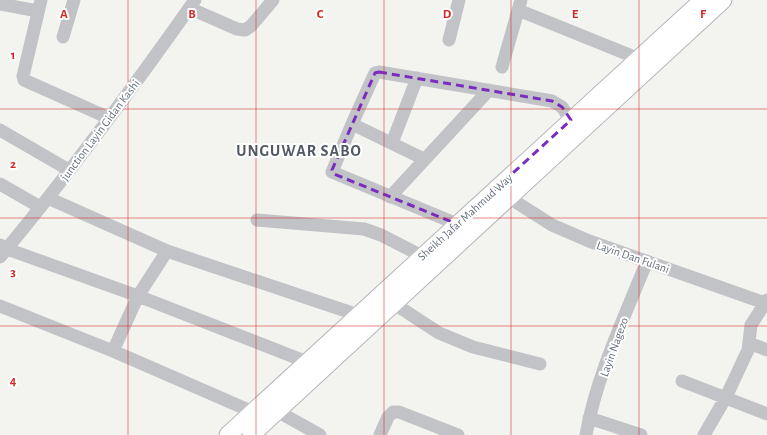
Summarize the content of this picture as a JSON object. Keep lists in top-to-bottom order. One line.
{"streets":{"main road":["Sheikh Jafar Mahmud Way"],"street":["junction Layin Gidan Kashi","Layin Dan Fulani","Layin Nagezo"]},"crossings":[["Sheikh Jafar Mahmud Way","Layin Dan Fulani"],["Layin Dan Fulani","Layin Nagezo"]],"districts":["UNGUWAR SABO"],"grid":{"columns":["A","B","C","D","E","F"],"rows":["1","2","3","4"]}}
